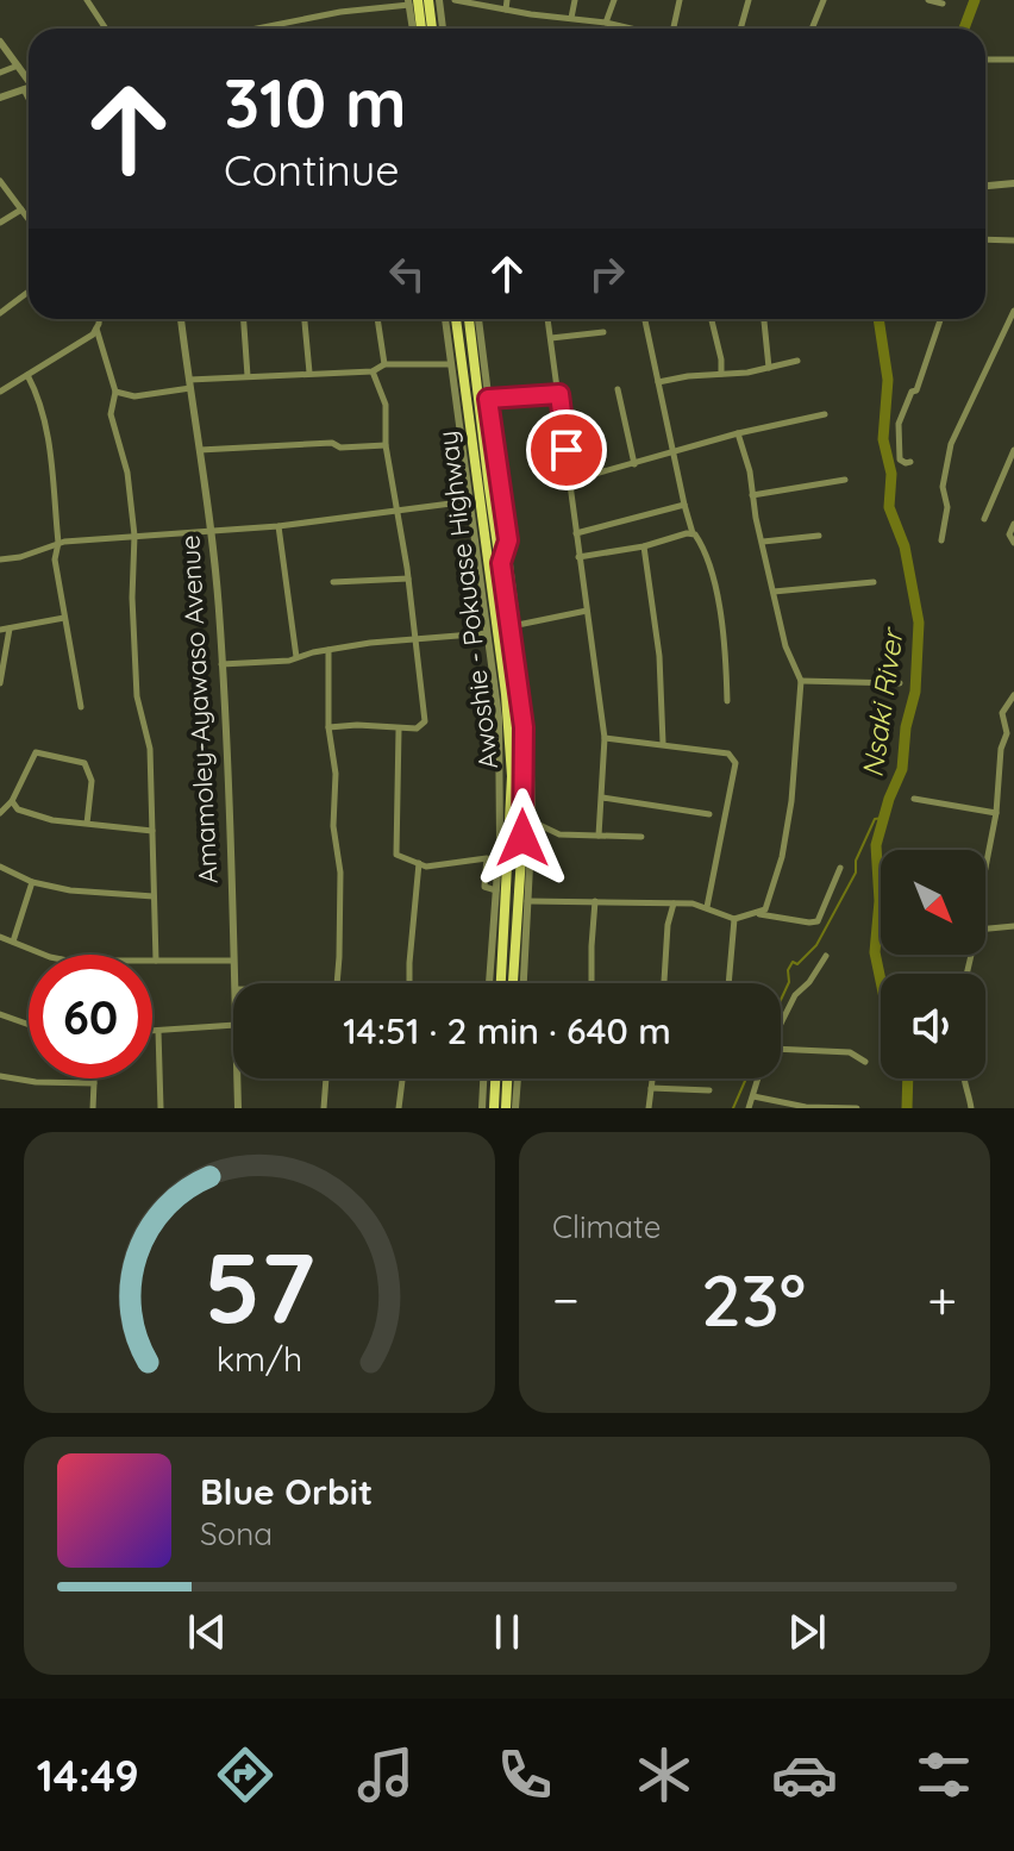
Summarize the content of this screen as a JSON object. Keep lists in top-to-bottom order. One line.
{"streets":{"main road":["Awoshie - Pokuase Highway"],"street":["Amamoley-Ayawaso Avenue"]},"water":["Nsaki River"],"north":"bottom right","page":{"turn":["310 m","Continue"],"limit":"60","trip":"14:51 · 2 min · 640 m","tile":"Climate","heat":["−","23°","+"],"song":["Blue Orbit","Sona"],"tabs":"14:49","gauge":["57","km/h"]}}
